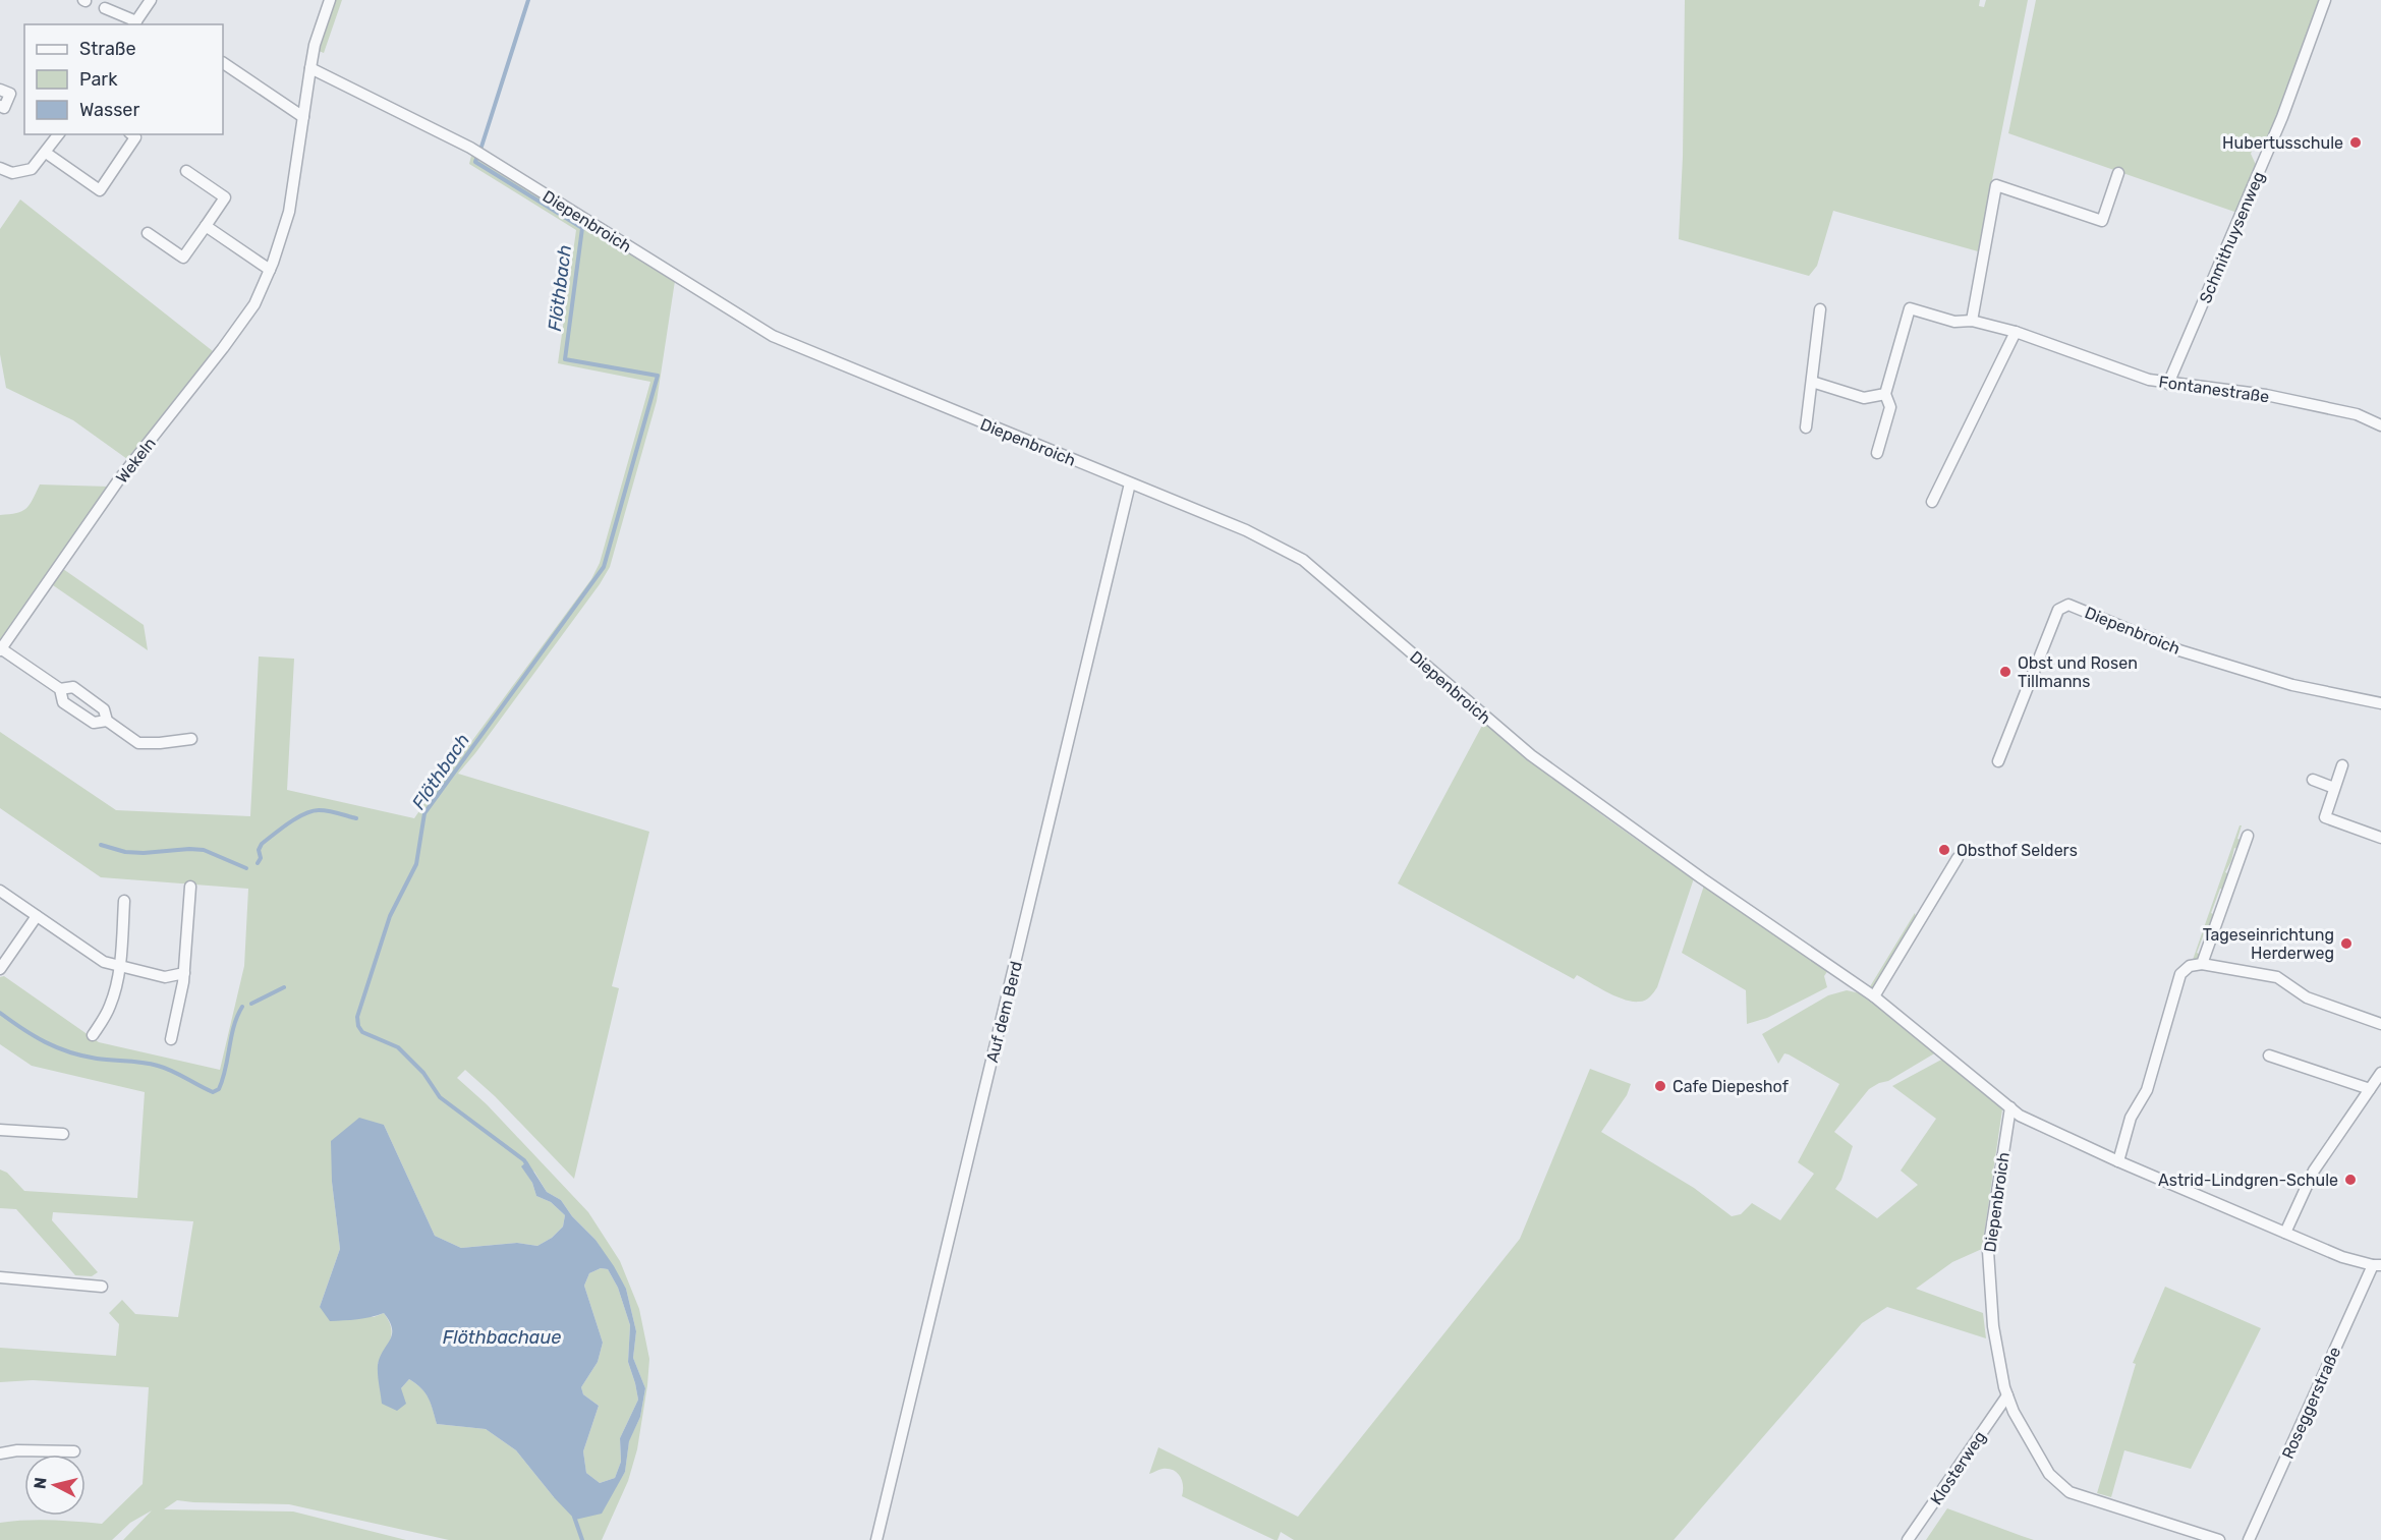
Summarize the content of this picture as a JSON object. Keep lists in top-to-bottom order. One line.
{"streets":{"street":["Diepenbroich","Schmithuysenweg","Fontanestraße","Wekeln","Auf dem Berd","Roseggerstraße","Klosterweg"]},"crossings":[["Diepenbroich","Wekeln"],["Diepenbroich","Auf dem Berd"],["Diepenbroich","Klosterweg"],["Schmithuysenweg","Fontanestraße"]],"water":["Flöthbach","Flöthbachaue"],"places":["Hubertusschule","Obst und Rosen Tillmanns","Obsthof Selders","Tageseinrichtung Herderweg","Cafe Diepeshof","Astrid-Lindgren-Schule"],"legend":["Straße","Park","Wasser"],"north":"left"}
